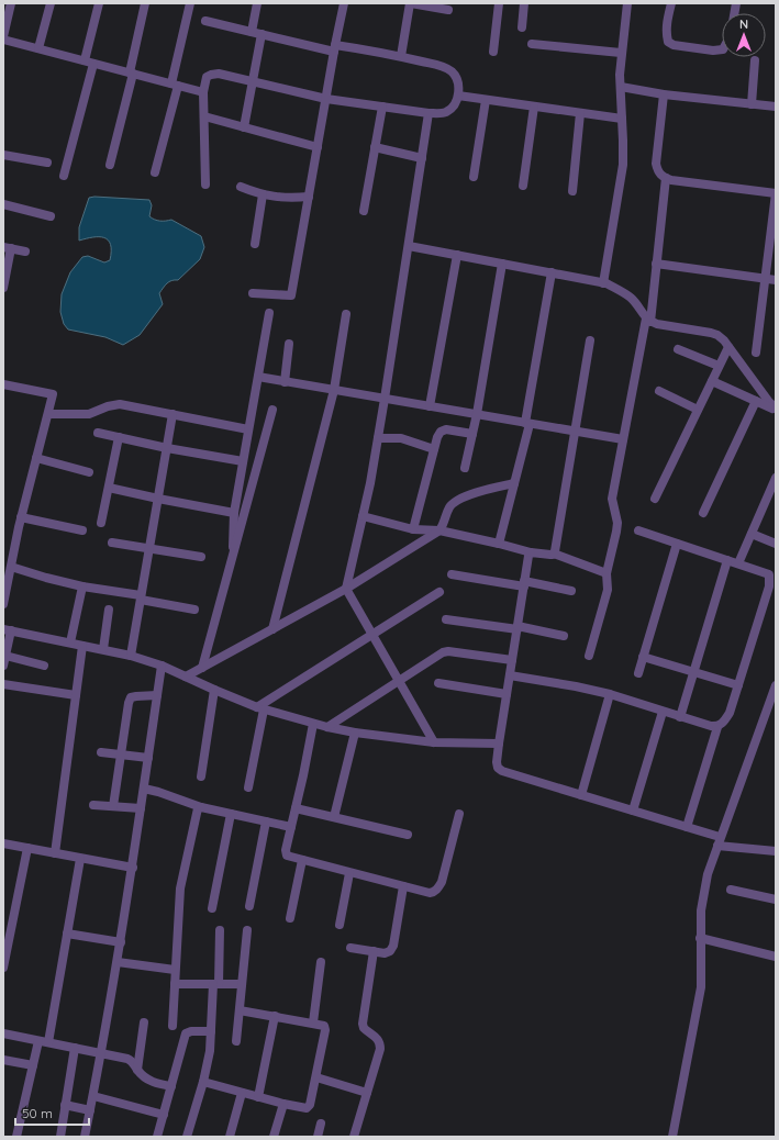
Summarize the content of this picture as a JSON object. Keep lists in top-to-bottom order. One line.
{"scale_bar":"50 m","north":"top"}
